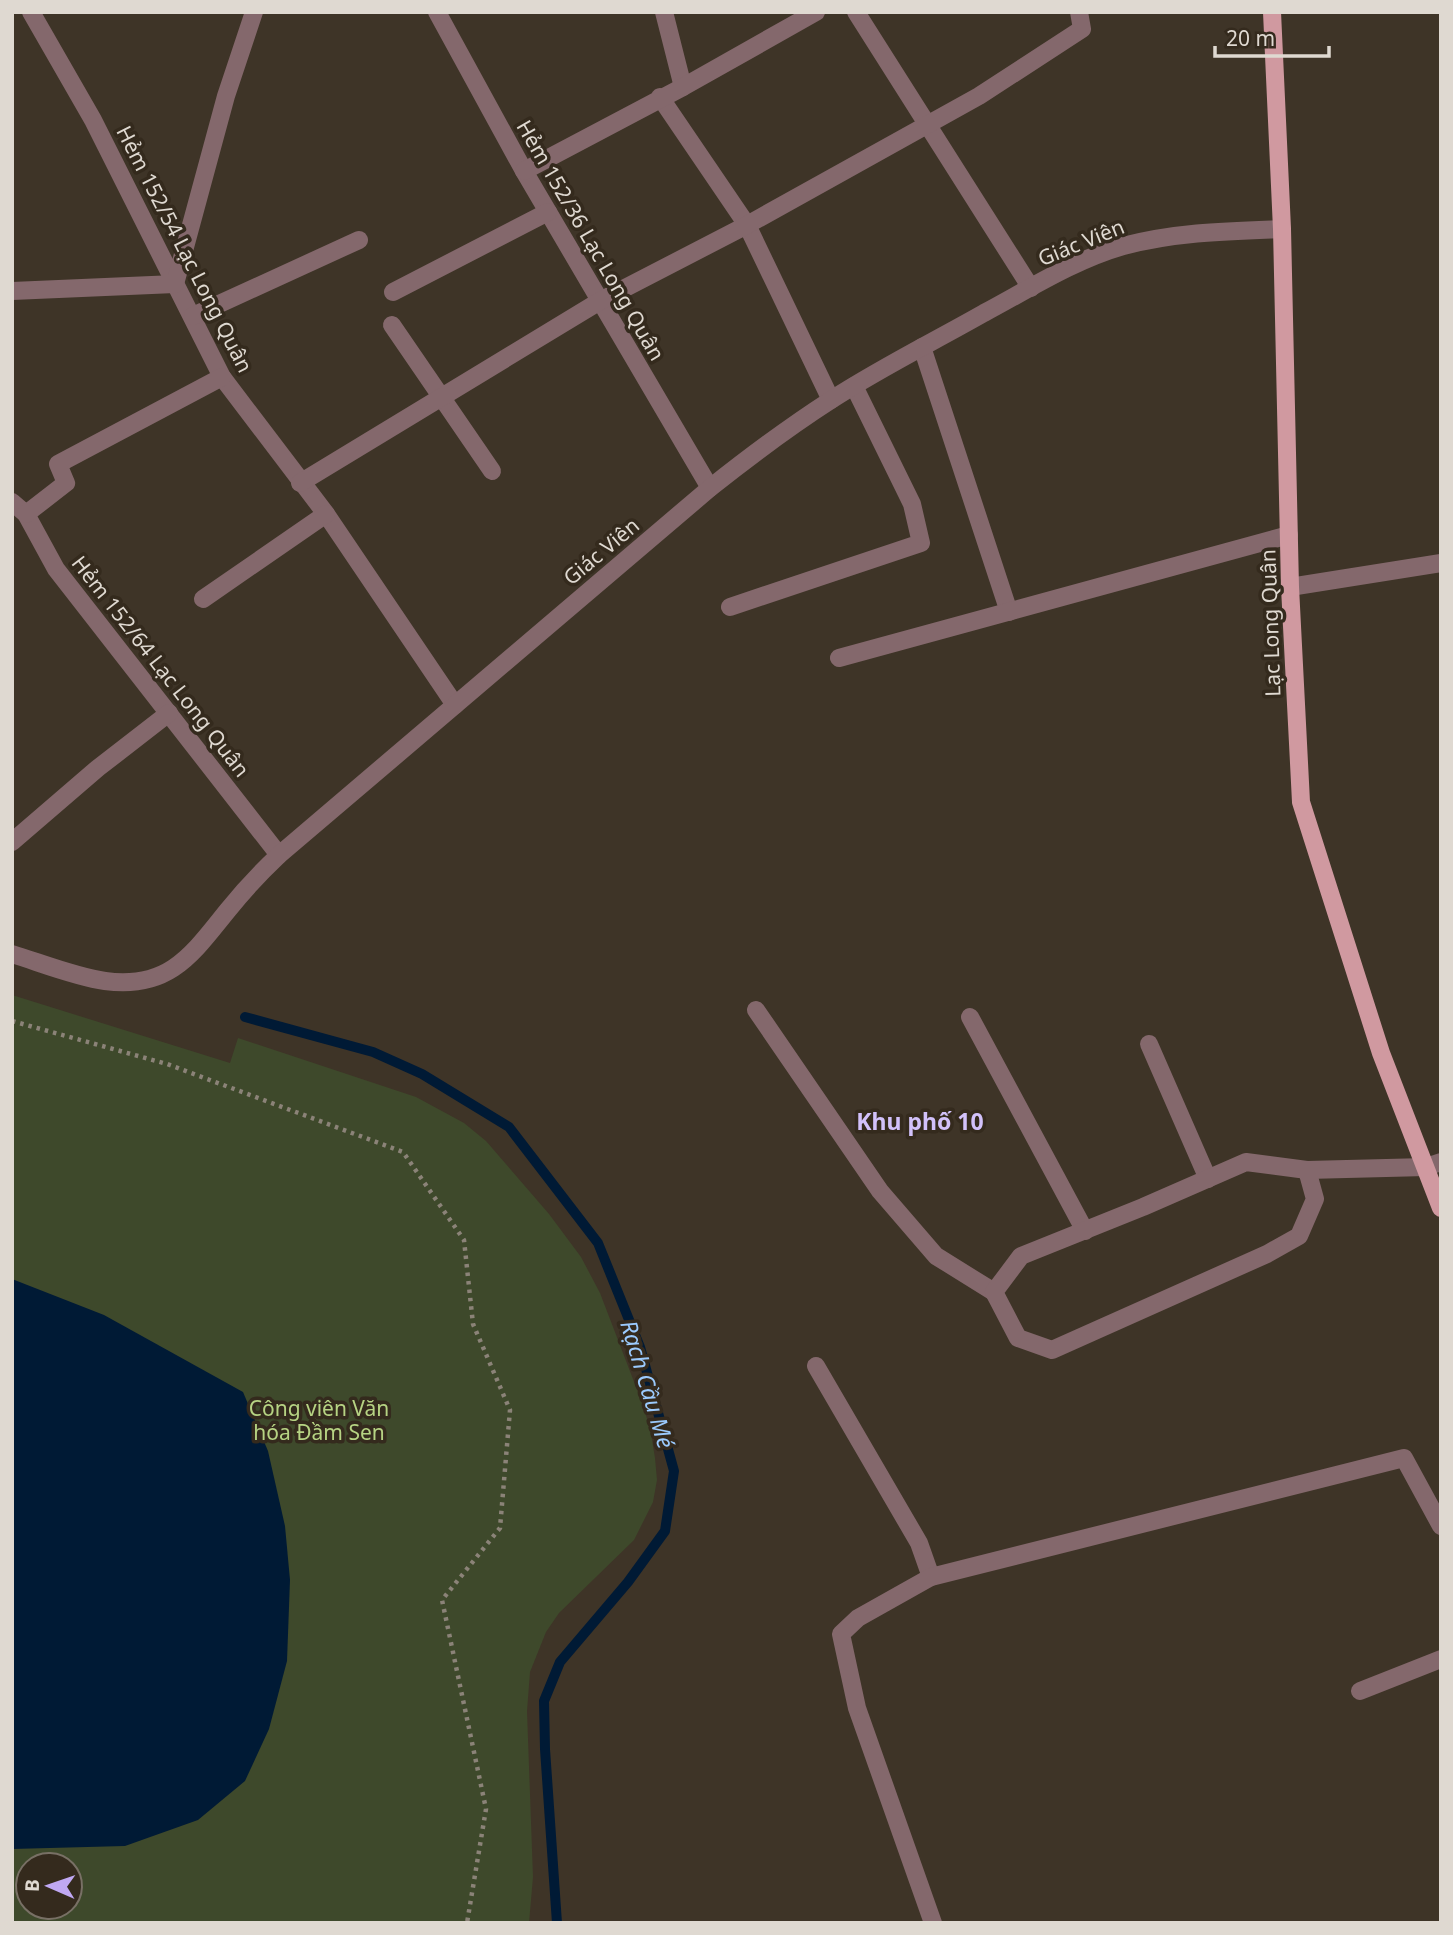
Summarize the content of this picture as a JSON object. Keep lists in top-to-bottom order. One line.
{"streets":{"main road":["Lạc Long Quân"],"street":["Hẻm 152/36 Lạc Long Quân","Giác Viên","Hẻm 152/54 Lạc Long Quân","Hẻm 152/64 Lạc Long Quân"]},"crossings":[["Hẻm 152/36 Lạc Long Quân","Giác Viên"],["Giác Viên","Hẻm 152/54 Lạc Long Quân"],["Giác Viên","Lạc Long Quân"],["Giác Viên","Hẻm 152/64 Lạc Long Quân"]],"districts":["Khu phố 10"],"water":["Rạch Cầu Mé"],"parks":["Công viên Văn hóa Đầm Sen"],"scale_bar":"20 m","north":"left"}
